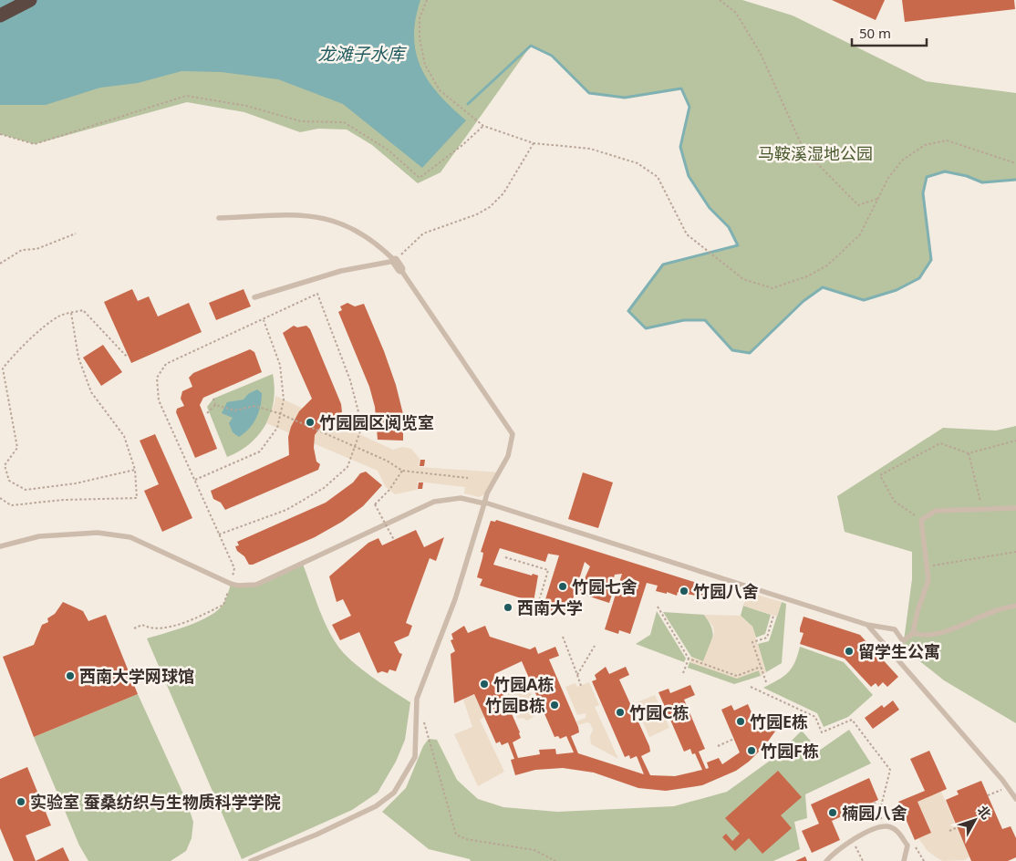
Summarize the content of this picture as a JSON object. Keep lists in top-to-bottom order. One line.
{"water":["龙滩子水库"],"parks":["马鞍溪湿地公园"],"places":["竹园园区阅览室","竹园七舍","竹园八舍","西南大学","留学生公寓","西南大学网球馆","竹园A栋","竹园B栋","竹园C栋","竹园E栋","竹园F栋","实验室 蚕桑纺织与生物质科学学院","楠园八舍"],"scale_bar":"50 m","north":"top right"}
